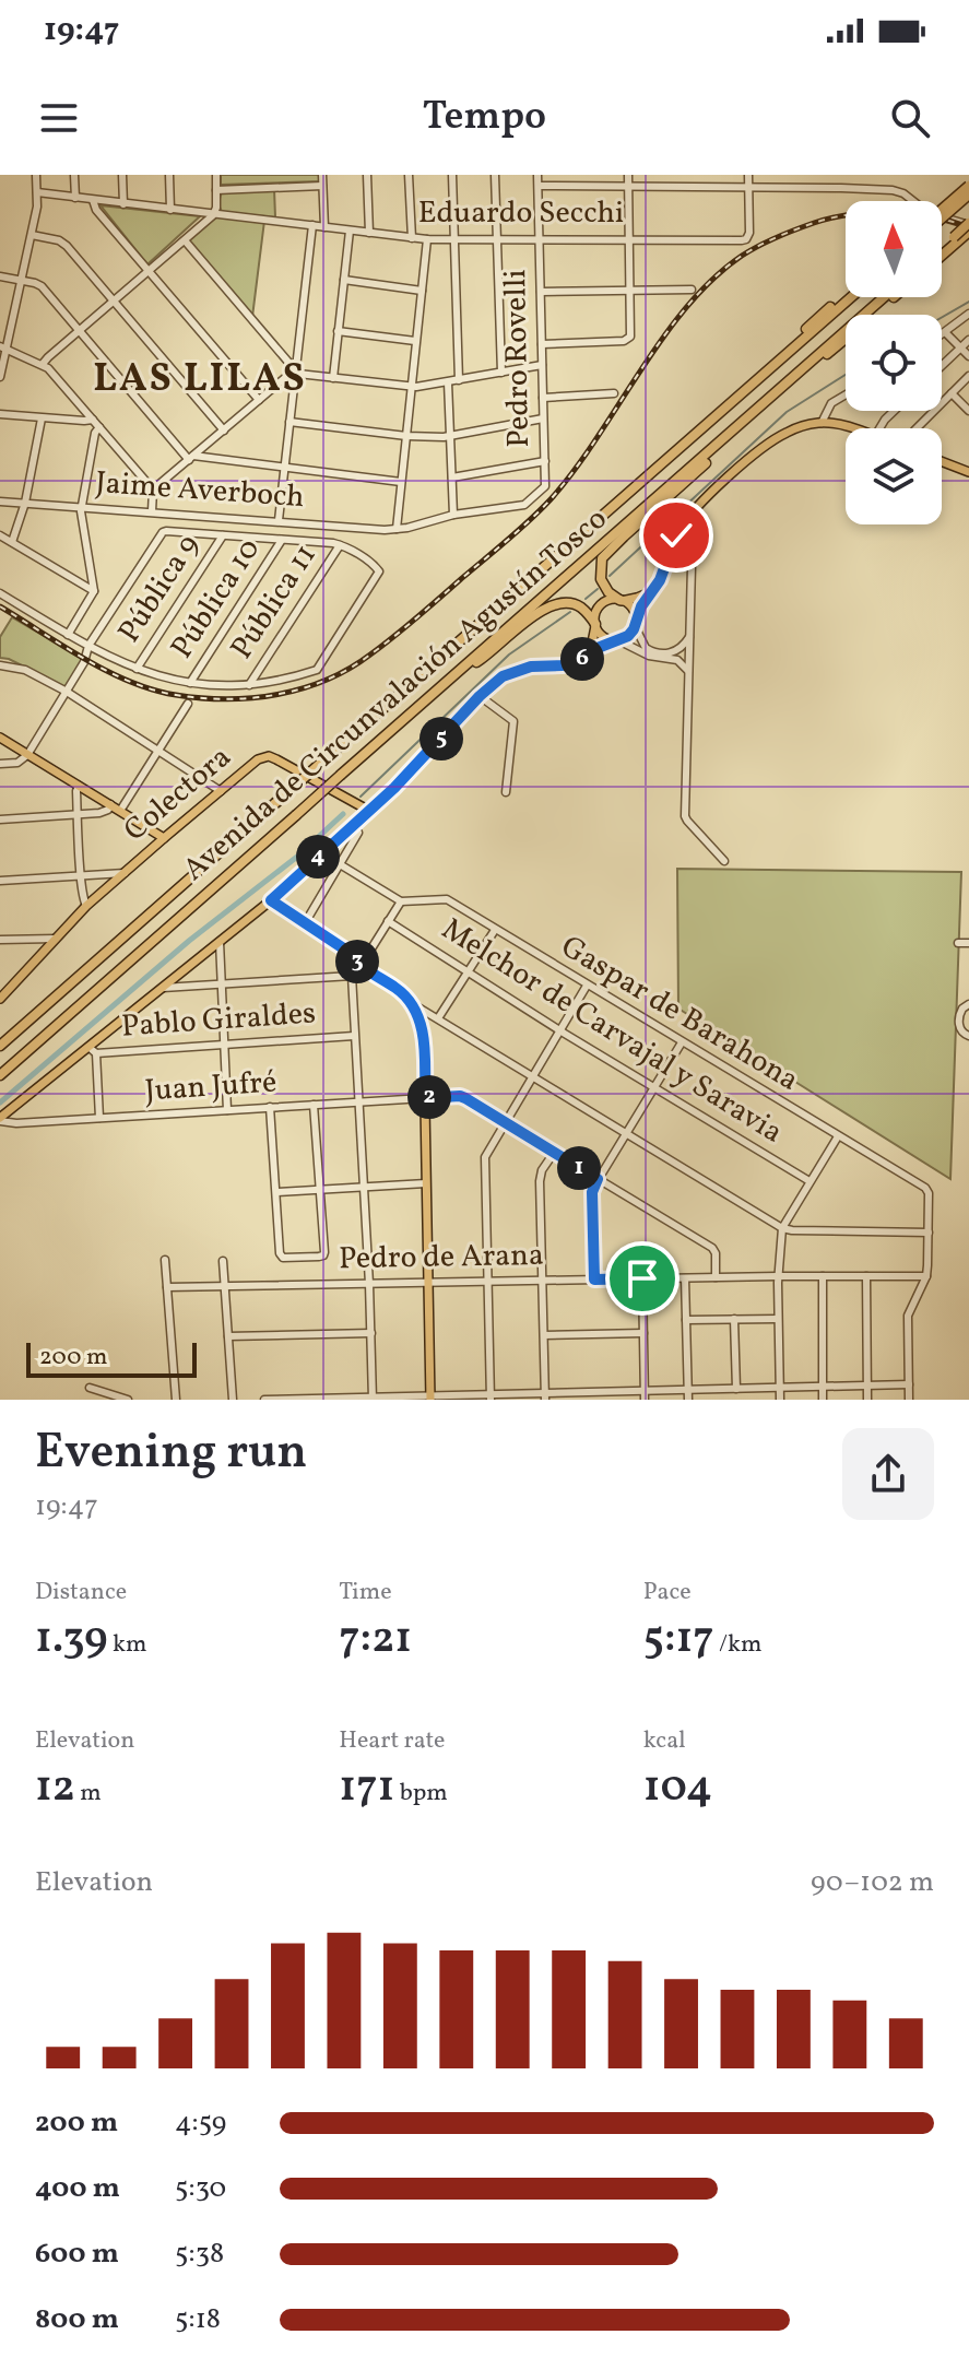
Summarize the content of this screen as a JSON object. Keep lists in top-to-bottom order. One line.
{"streets":{"highway":["Avenida de Circunvalación Agustín Tosco"],"main road":["Colectora"],"street":["Eduardo Secchi","Pedro Rovelli","Jaime Averboch","Pública 9","Pública 10","Pública 11","Gaspar de Barahona","Pablo Giraldes","Melchor de Carvajal y Saravia","Juan Jufré","Pedro de Arana"]},"crossings":[["Eduardo Secchi","Pedro Rovelli"],["Pedro Rovelli","Jaime Averboch"],["Juan Jufré","Pedro de Arana"]],"districts":["LAS LILAS"],"scale_bar":"200 m","north":"top","page":{"status":"19:47","header":"Tempo","pins":["6","5","4","3","2","1"],"scale":"200 m","heading":["Evening run","19:47"],"stats":[["Distance","1.39 km"],["Time","7:21"],["Pace","5:17 /km"],["Elevation","12 m"],["Heart rate","171 bpm"],["kcal","104"]],"chart":["Elevation","90–102 m"],"list":[{"name":"200 m","note":"4:59"},{"name":"400 m","note":"5:30"},{"name":"600 m","note":"5:38"},{"name":"800 m","note":"5:18"}]}}
